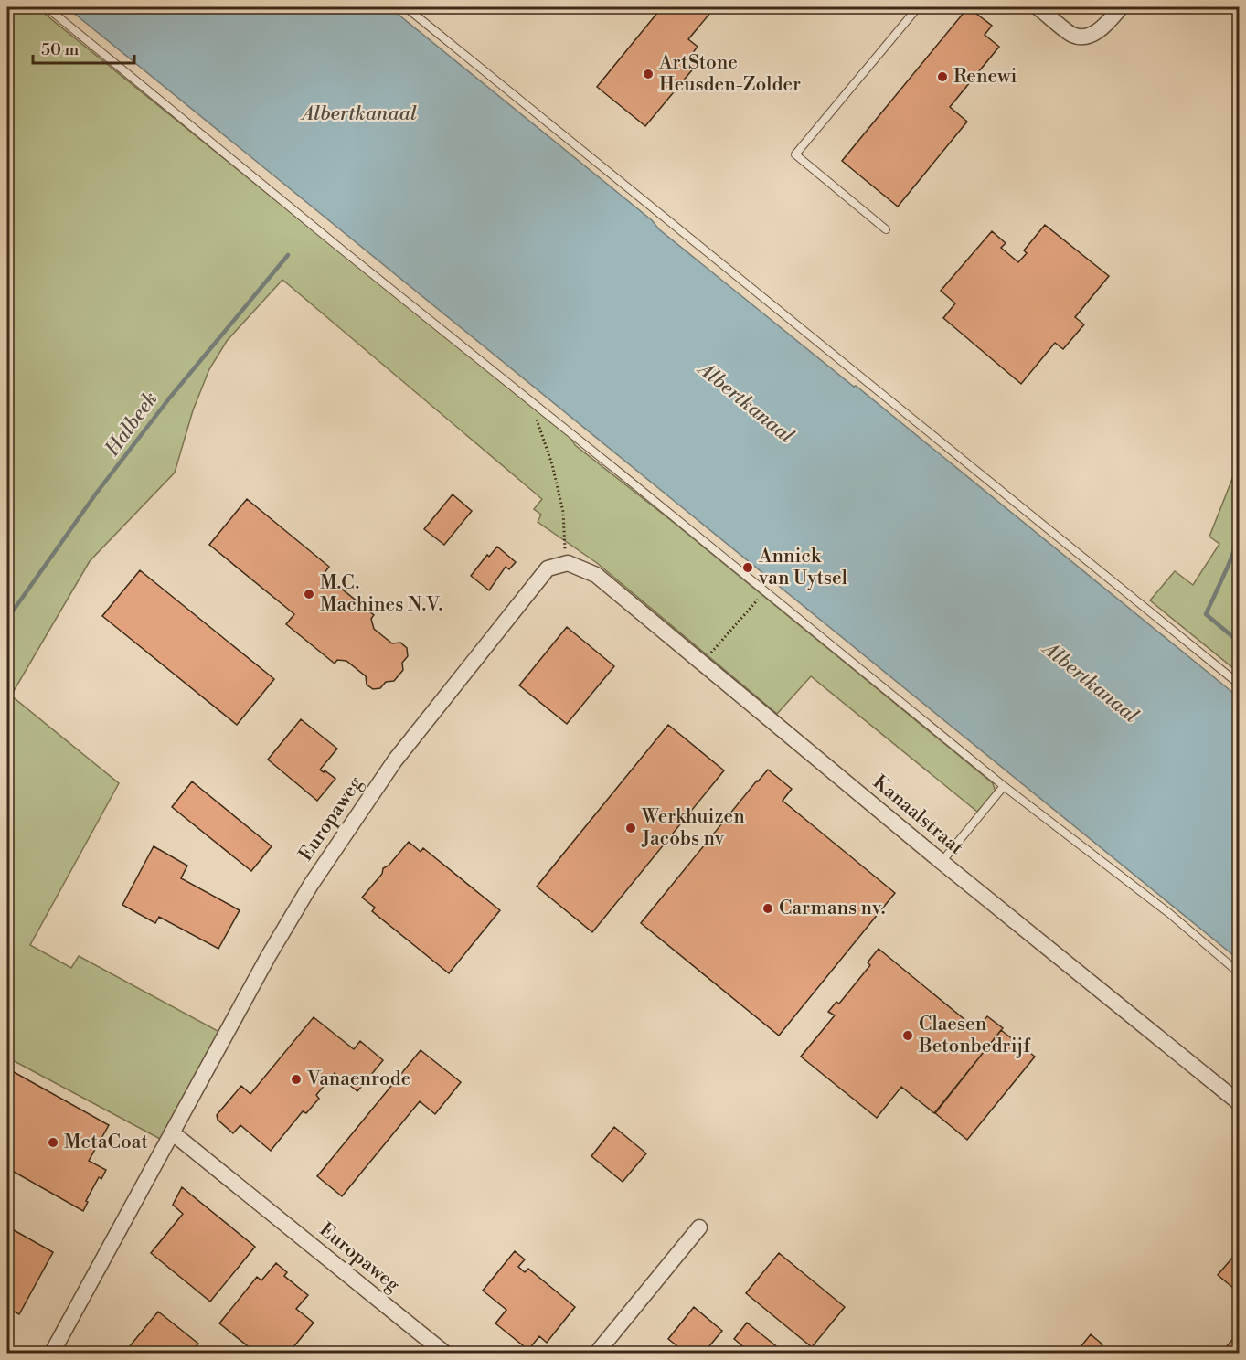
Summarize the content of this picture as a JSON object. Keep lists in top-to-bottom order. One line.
{"streets":{"street":["Kanaalstraat","Europaweg"]},"crossings":[["Kanaalstraat","Europaweg"]],"water":["Albertkanaal","Halbeek"],"places":["ArtStone Heusden-Zolder","Renewi","Annick van Uytsel","M.C. Machines N.V.","Werkhuizen Jacobs nv","Carmans nv.","Claesen Betonbedrijf","Vanaenrode","MetaCoat"],"scale_bar":"50 m"}
